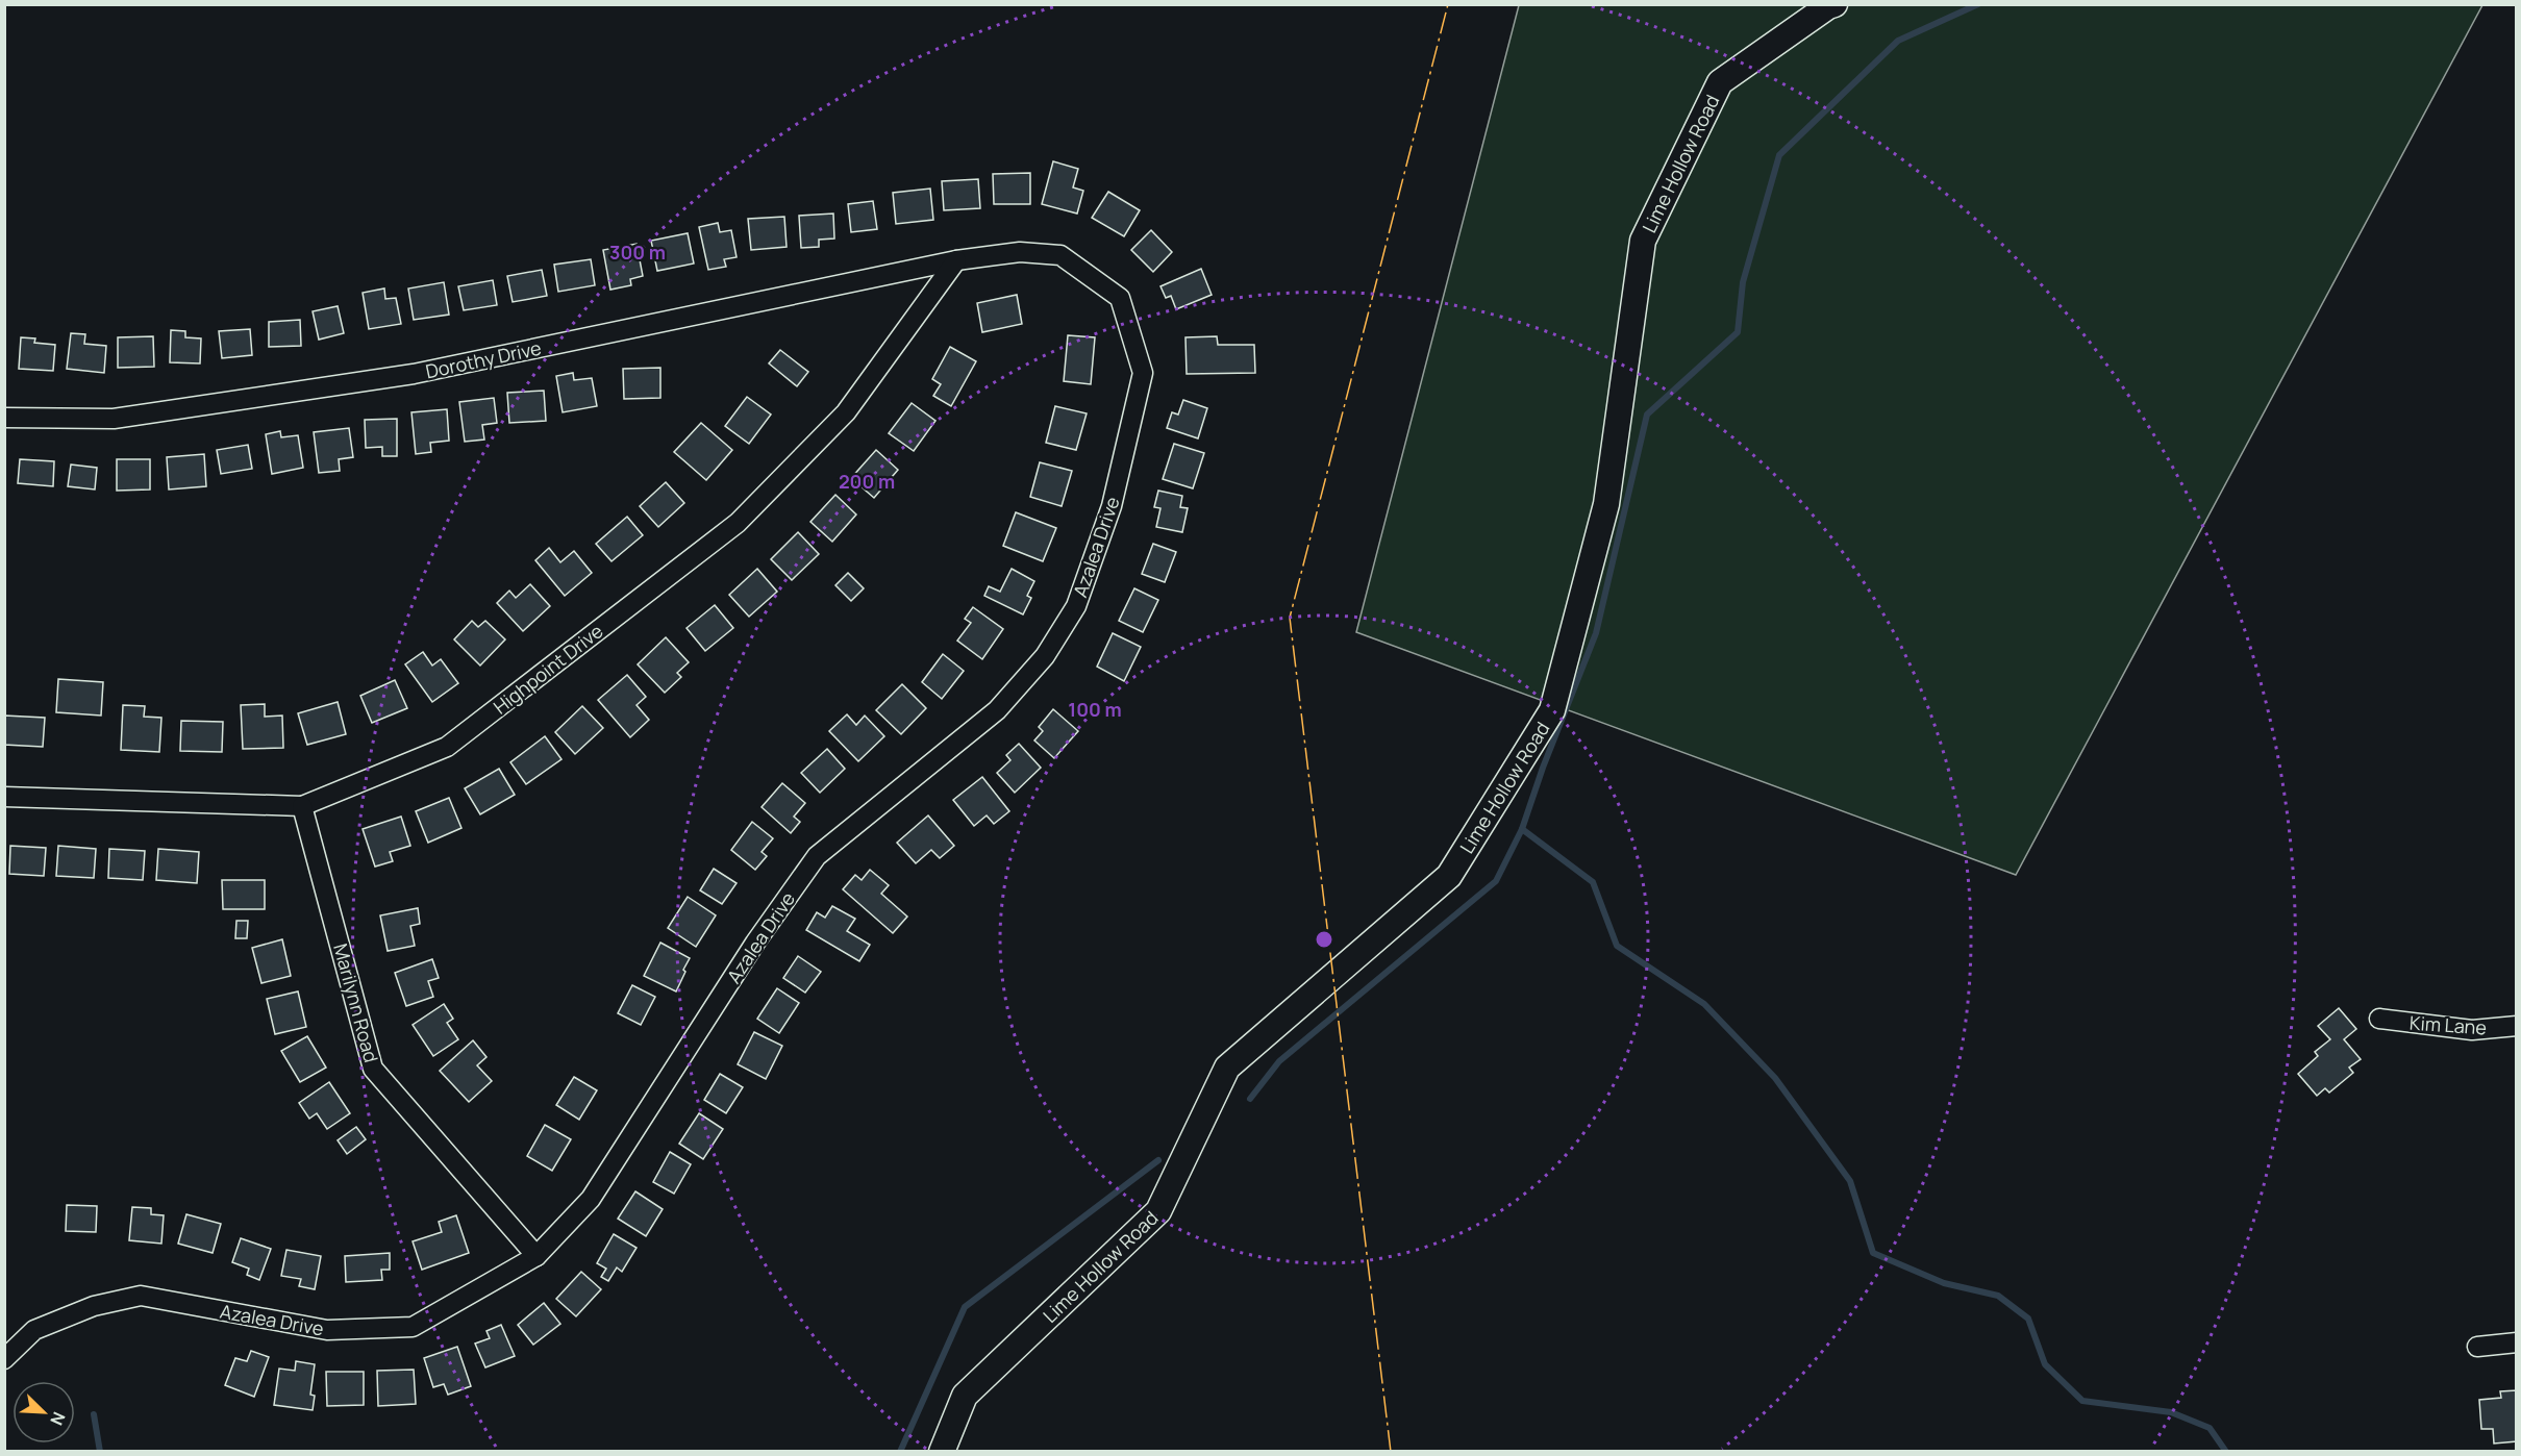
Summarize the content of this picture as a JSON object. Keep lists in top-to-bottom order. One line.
{"streets":{"street":["Lime Hollow Road","Dorothy Drive","Azalea Drive","Highpoint Drive","Marilynn Road","Kim Lane"]},"crossings":[["Dorothy Drive","Azalea Drive"],["Dorothy Drive","Highpoint Drive"],["Azalea Drive","Highpoint Drive"],["Azalea Drive","Marilynn Road"],["Highpoint Drive","Marilynn Road"]],"north":"bottom right","rings":["300 m","200 m","100 m"]}
